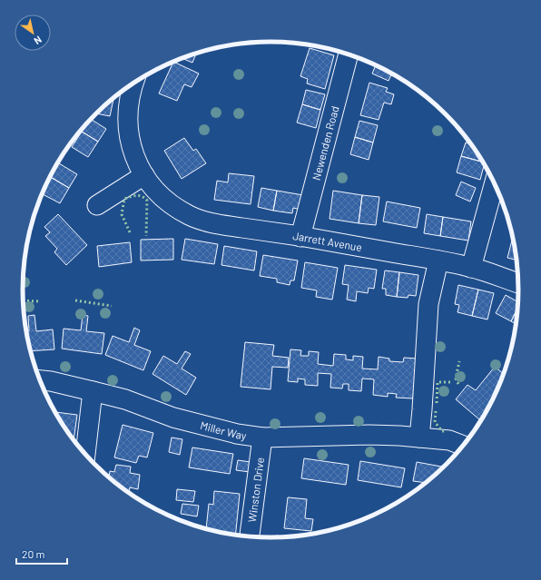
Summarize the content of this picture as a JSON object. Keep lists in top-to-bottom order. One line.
{"streets":{"street":["Newenden Road","Jarrett Avenue","Miller Way","Winston Drive"]},"crossings":[["Newenden Road","Jarrett Avenue"],["Miller Way","Winston Drive"]],"scale_bar":"20 m","north":"bottom right"}
